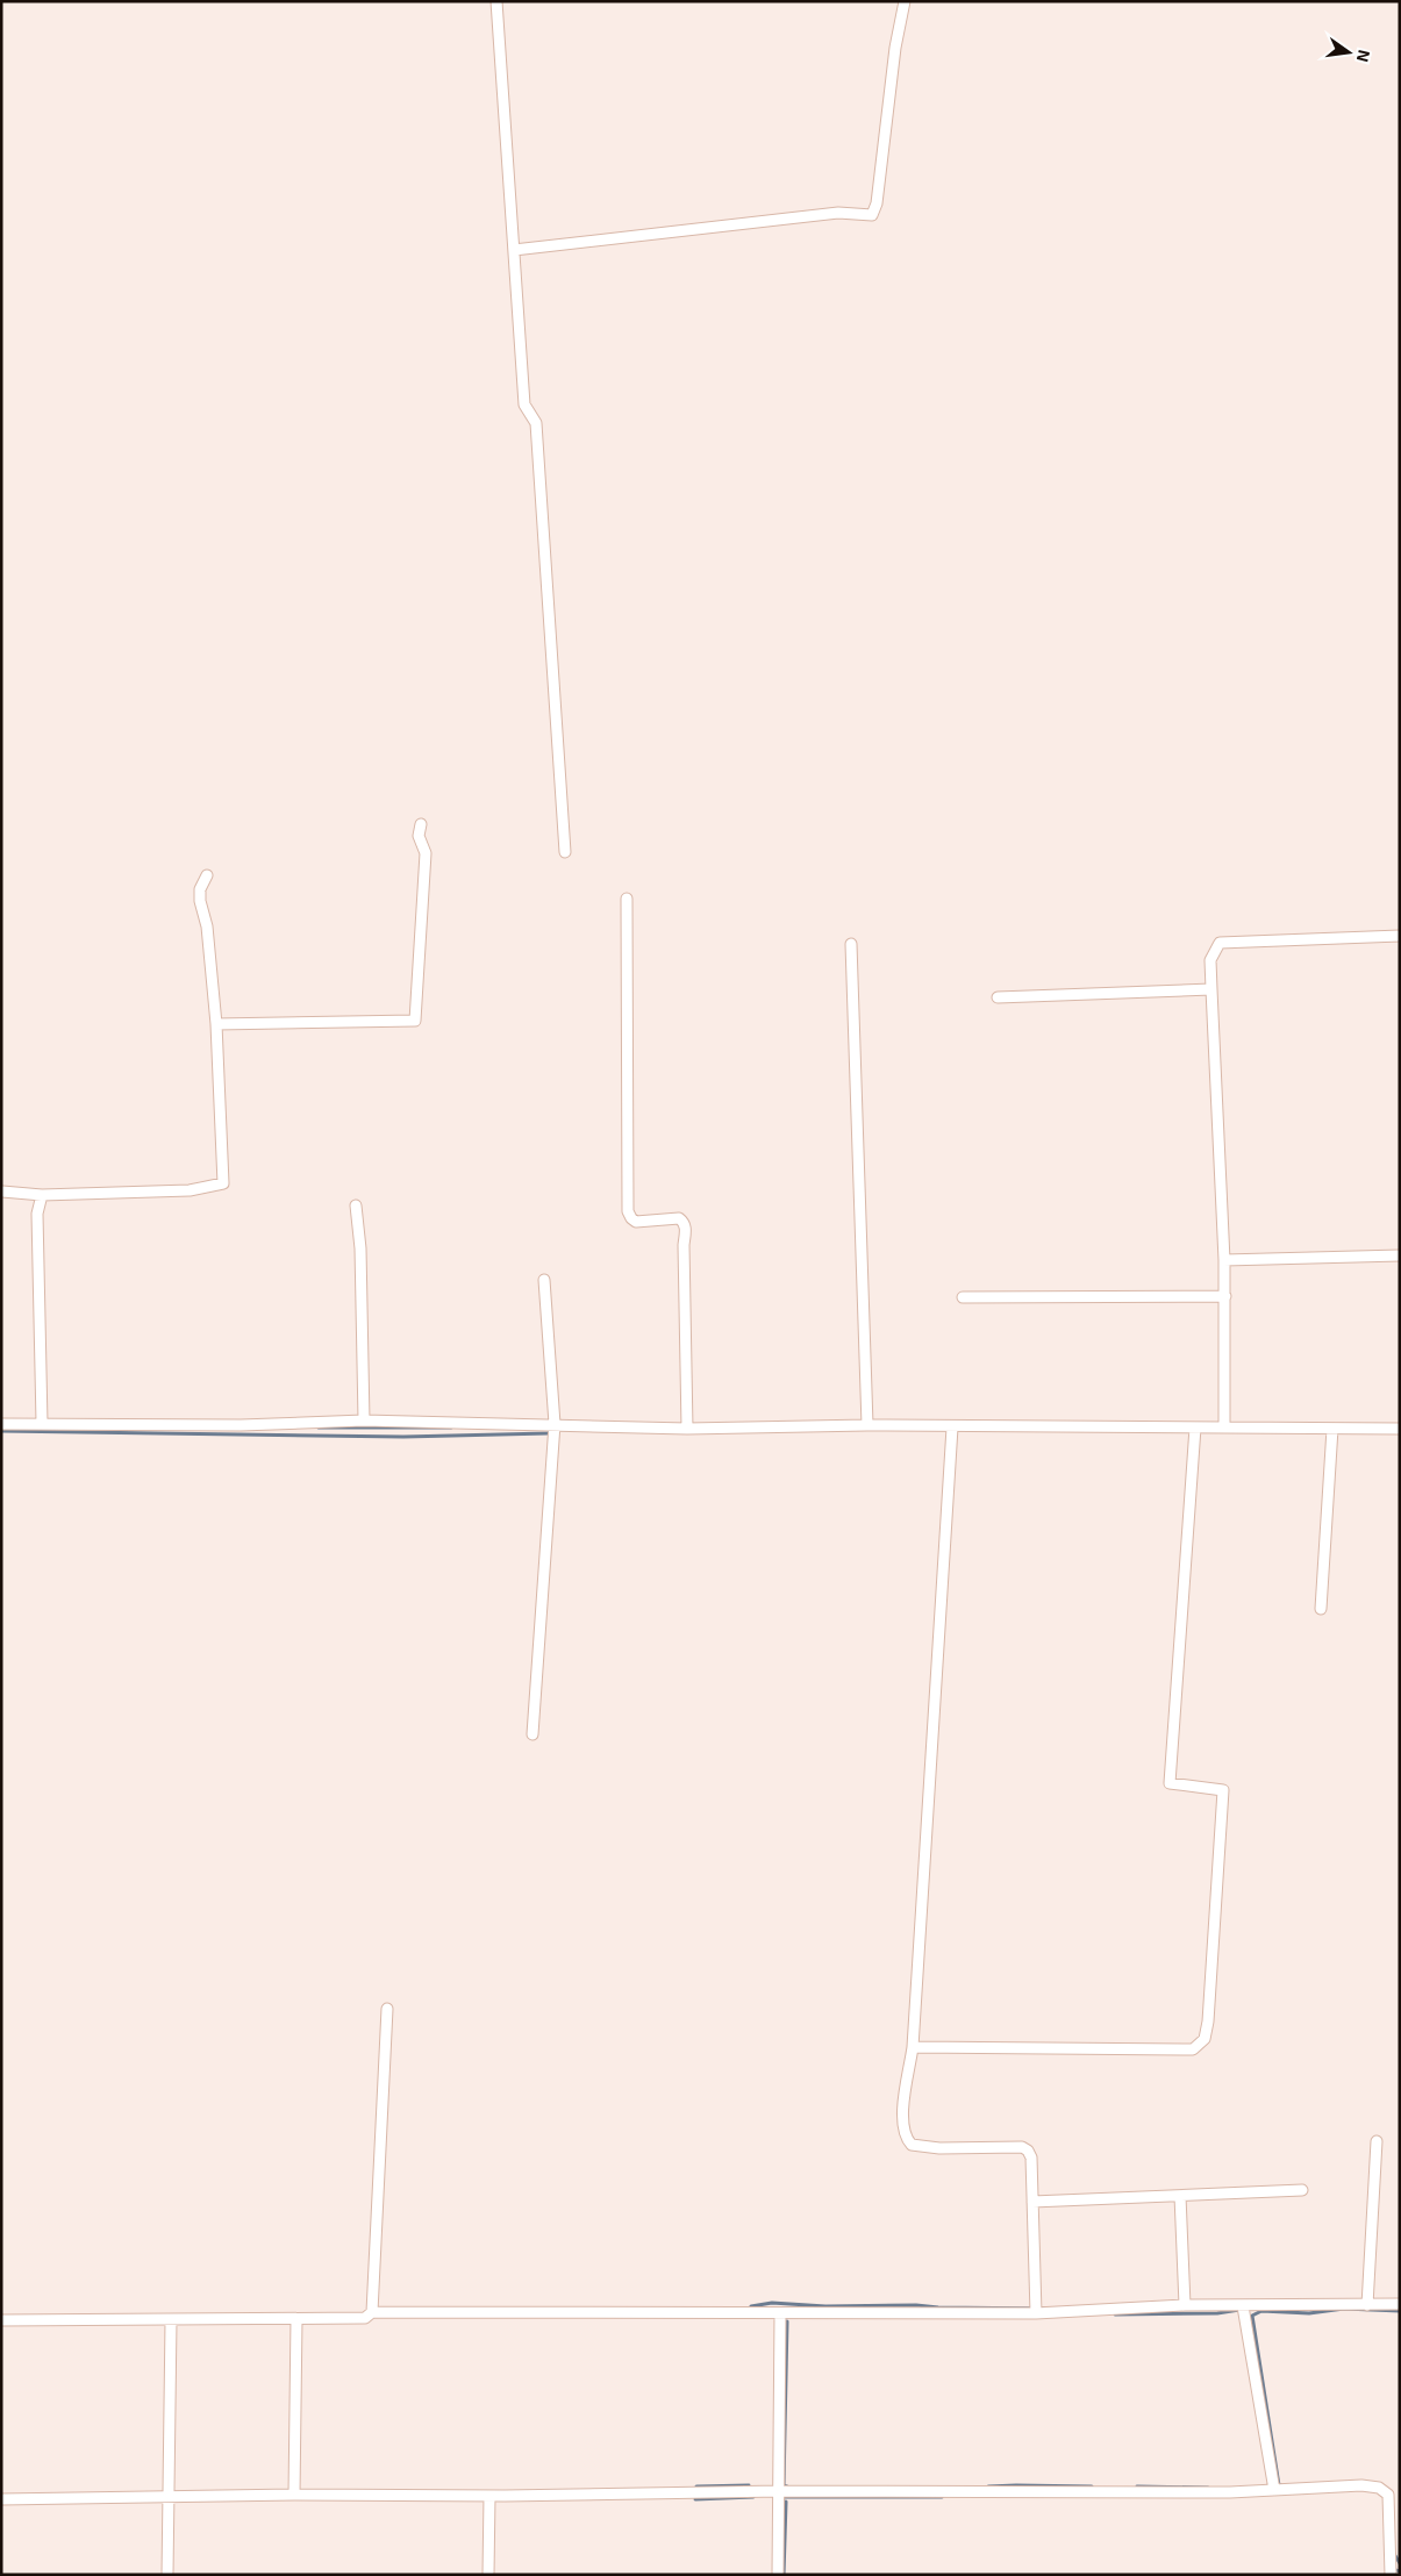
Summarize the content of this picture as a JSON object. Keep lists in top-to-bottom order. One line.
{"north":"right"}
